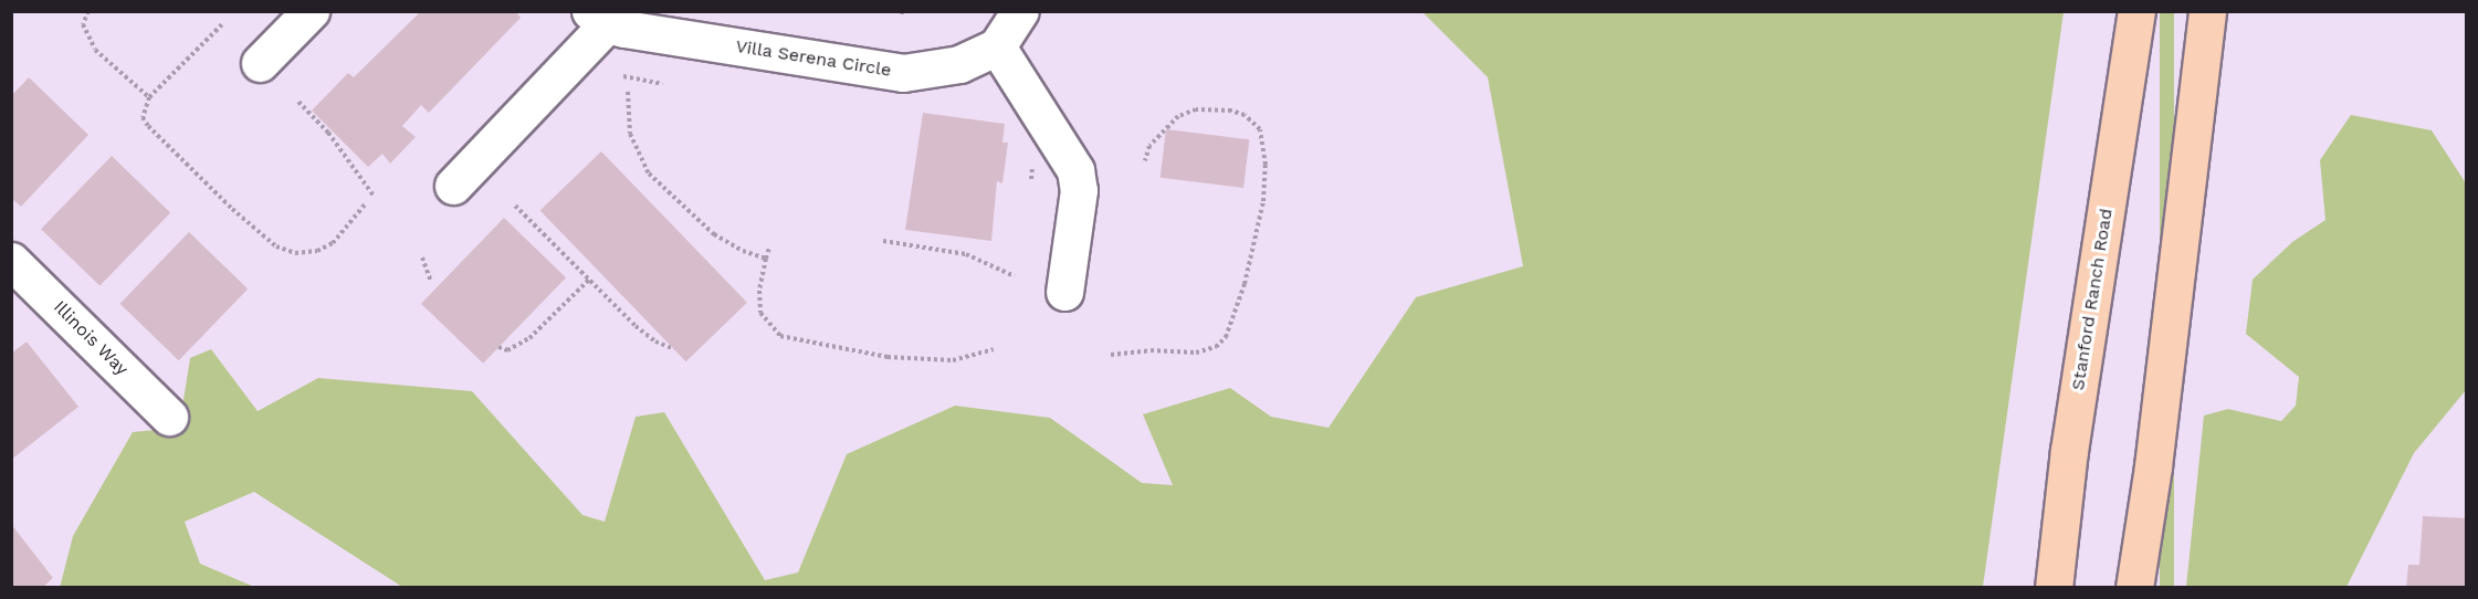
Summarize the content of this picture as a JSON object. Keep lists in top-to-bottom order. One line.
{"streets":{"main road":["Stanford Ranch Road"],"street":["Villa Serena Circle","Illinois Way"]}}
